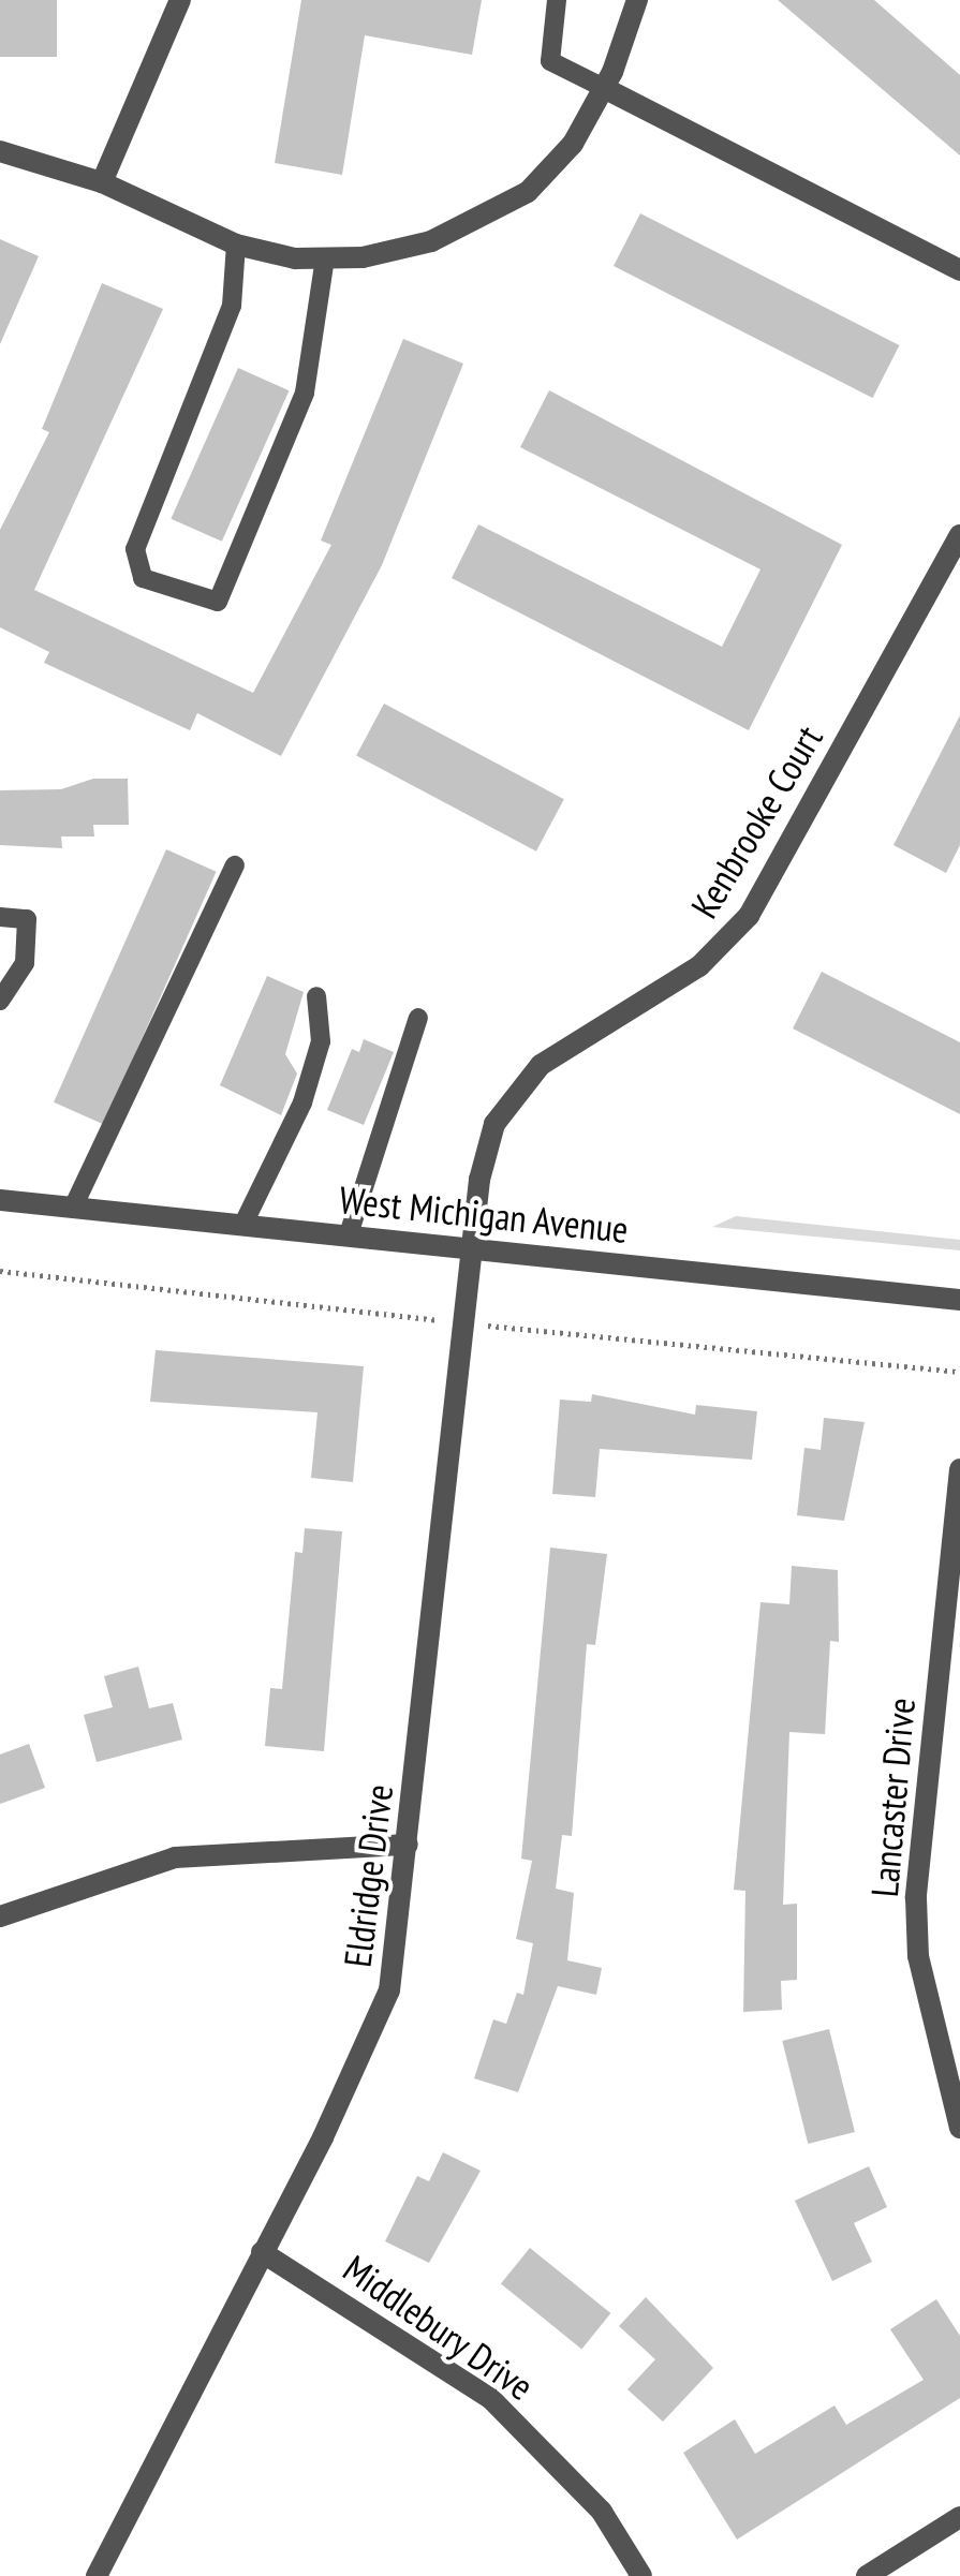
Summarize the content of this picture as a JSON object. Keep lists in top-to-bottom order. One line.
{"streets":{"street":["Kenbrooke Court","West Michigan Avenue","Lancaster Drive","Eldridge Drive","Middlebury Drive"]},"crossings":[["Kenbrooke Court","West Michigan Avenue"],["Kenbrooke Court","Eldridge Drive"],["West Michigan Avenue","Eldridge Drive"],["Eldridge Drive","Middlebury Drive"]]}
